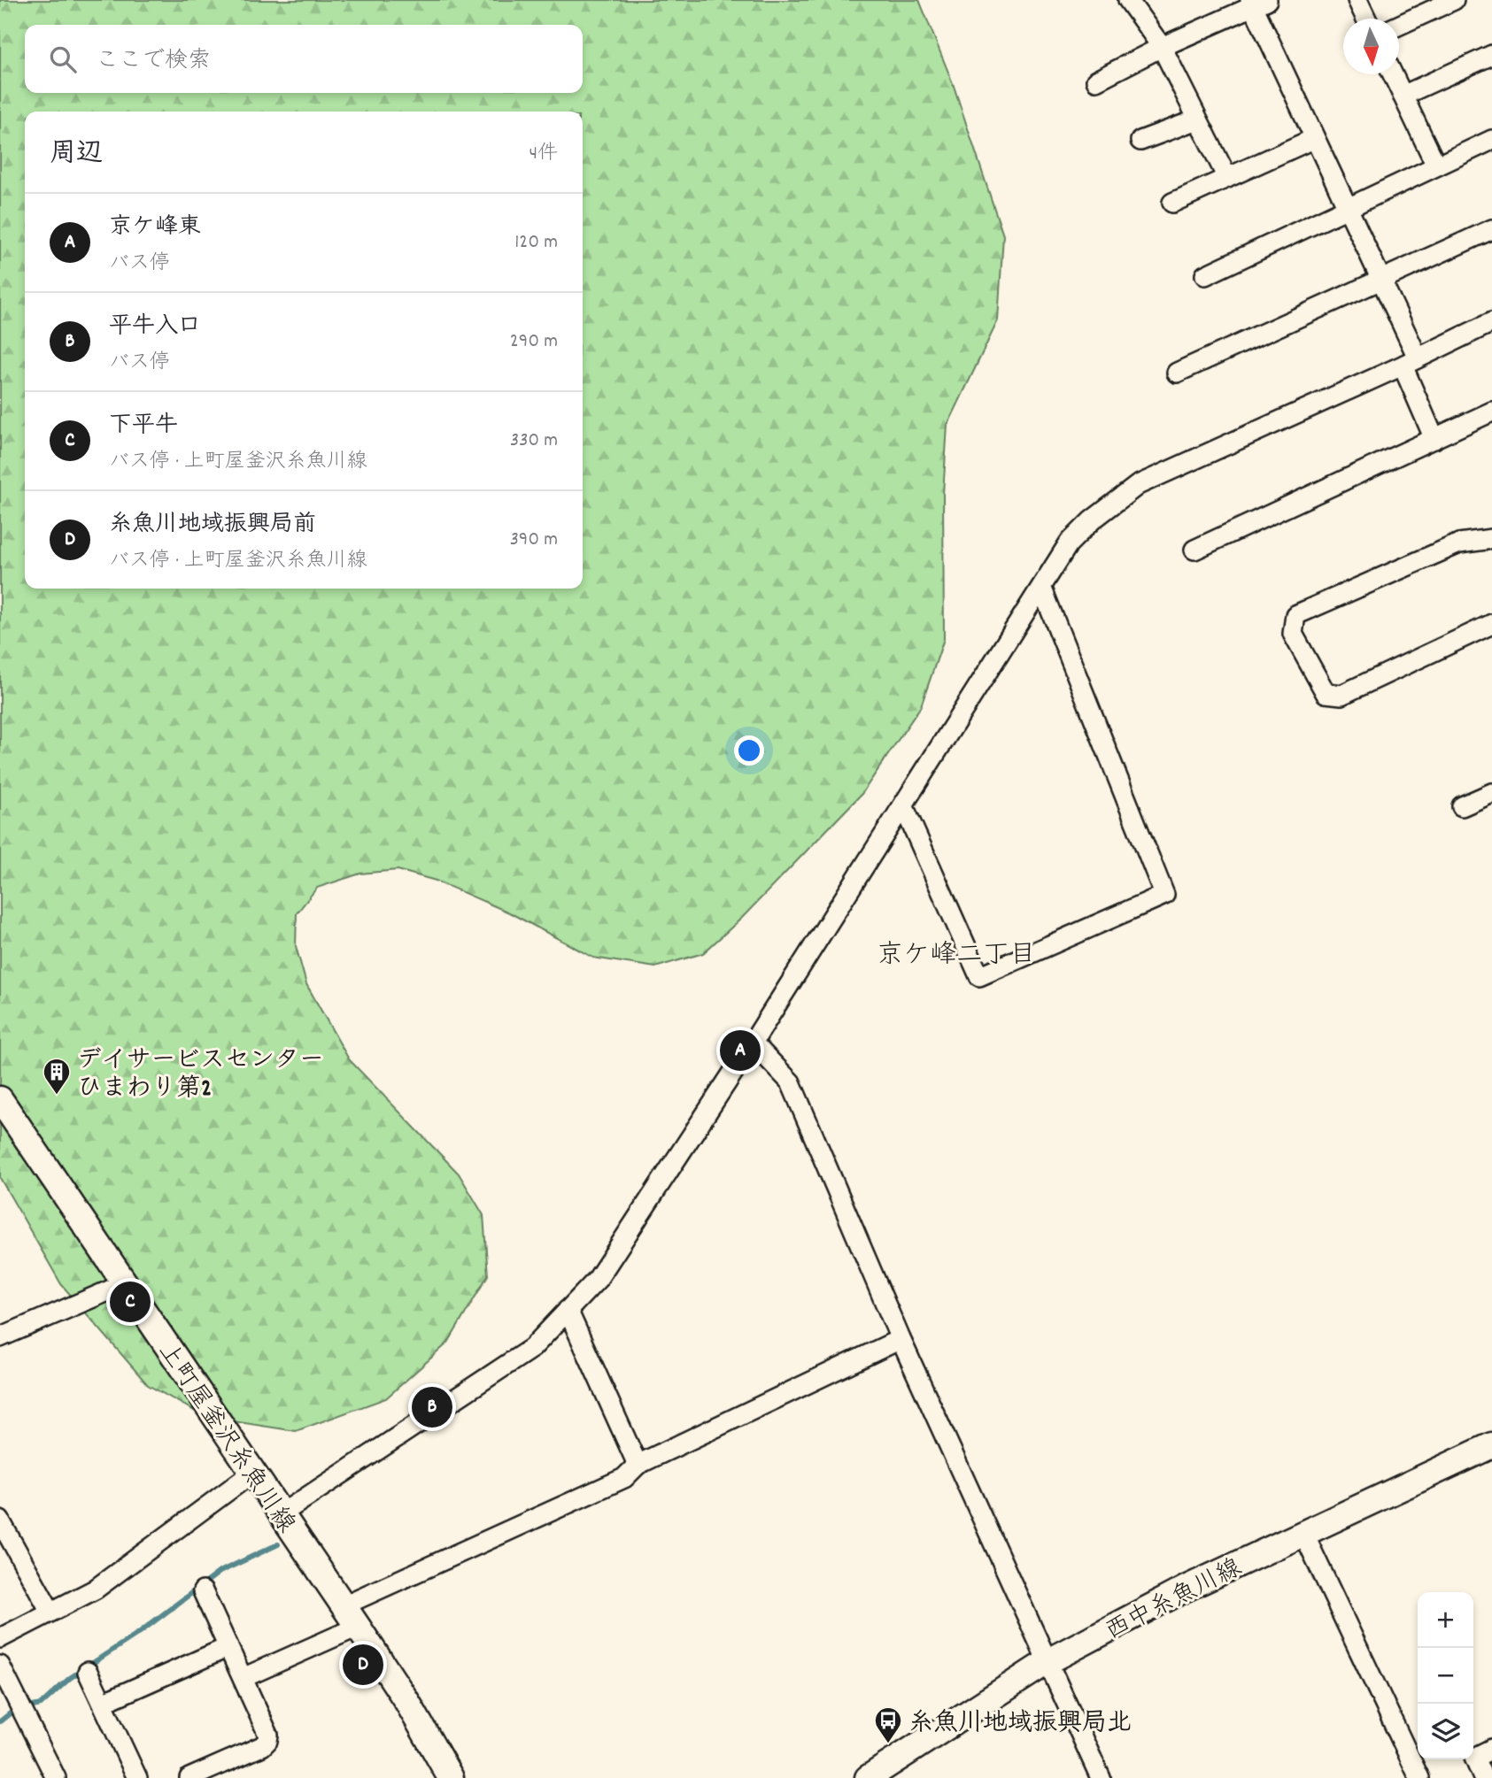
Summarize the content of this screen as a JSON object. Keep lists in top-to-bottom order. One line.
{"streets":{"main road":["上町屋釜沢糸魚川線","西中糸魚川線"]},"districts":["京ケ峰二丁目"],"places":{"building":["デイサービスセンター ひまわり第2"],"bus stop":["糸魚川地域振興局北"]},"north":"bottom","page":{"search":"ここで検索","heading":["周辺","4件"],"list":[{"mark":"A","name":"京ケ峰東","note":"バス停","value":"120 m"},{"mark":"B","name":"平牛入口","note":"バス停","value":"290 m"},{"mark":"C","name":"下平牛","note":"バス停 · 上町屋釜沢糸魚川線","value":"330 m"},{"mark":"D","name":"糸魚川地域振興局前","note":"バス停 · 上町屋釜沢糸魚川線","value":"390 m"}],"pins":["A","C","B","D"],"map_buttons":["+","−"]}}
